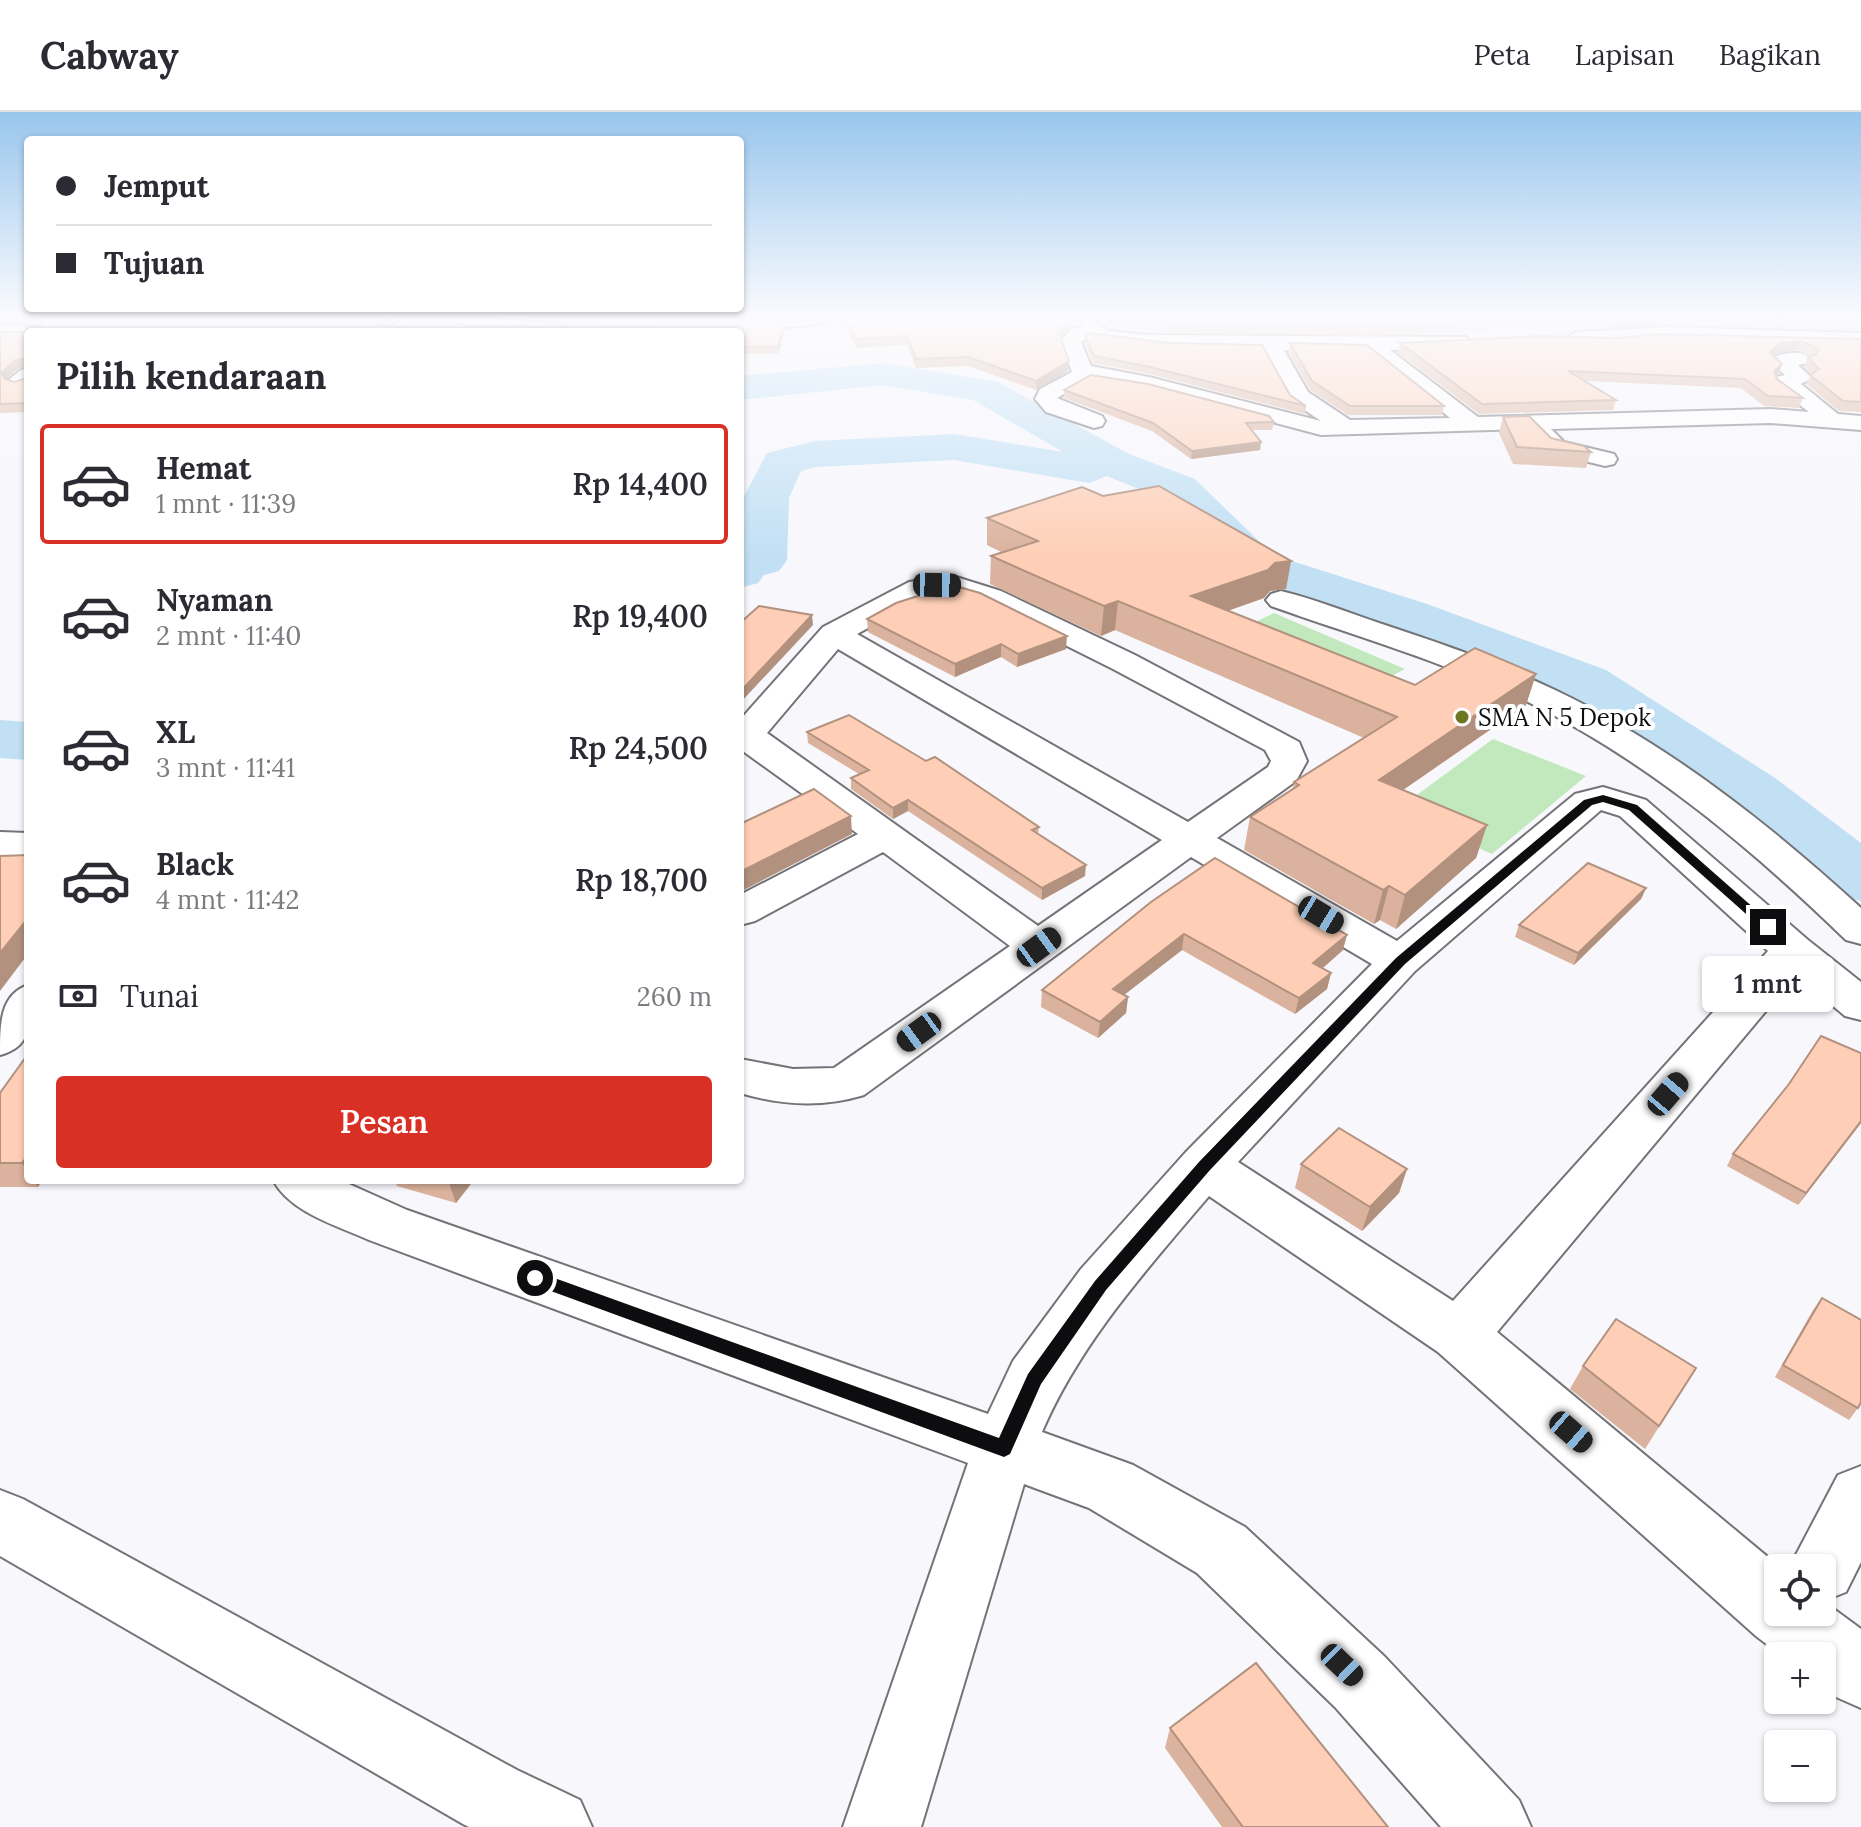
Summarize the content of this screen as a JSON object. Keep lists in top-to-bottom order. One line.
{"places":["SMA N 5 Depok"],"page":{"header":"Cabway","nav":["Peta","Lapisan","Bagikan"],"banner":["Jemput","Tujuan"],"heading":"Pilih kendaraan","list":[{"name":"Hemat","note":"1 mnt · 11:39","value":"Rp 14,400"},{"name":"Nyaman","note":"2 mnt · 11:40","value":"Rp 19,400"},{"name":"XL","note":"3 mnt · 11:41","value":"Rp 24,500"},{"name":"Black","note":"4 mnt · 11:42","value":"Rp 18,700"}],"pay":["Tunai","260 m"],"bubble":"1 mnt","buttons":"Pesan","map_buttons":["+","−"]}}
